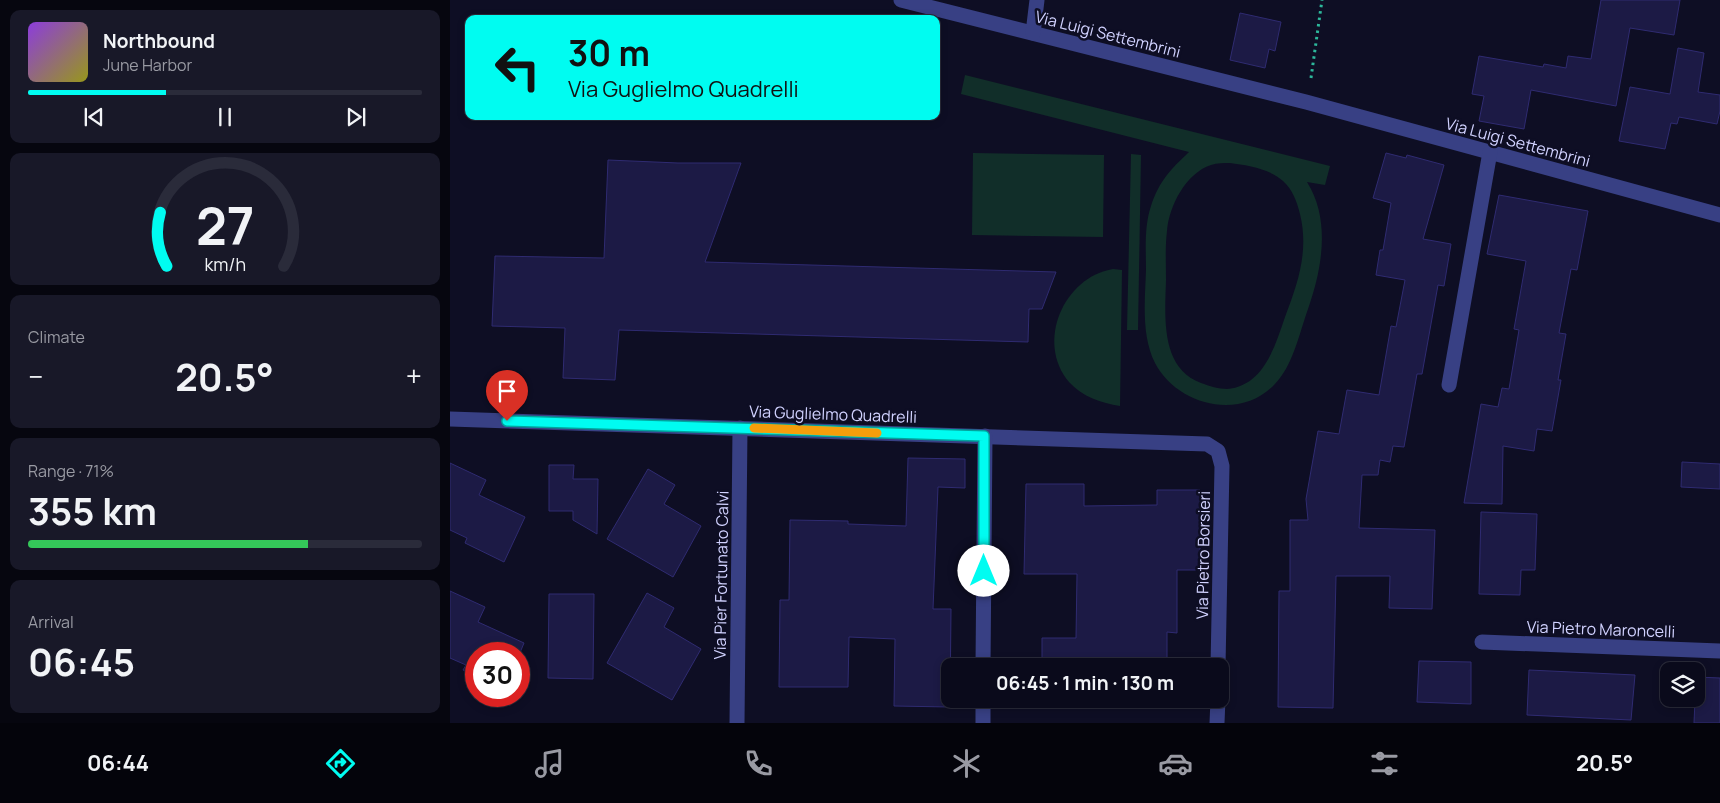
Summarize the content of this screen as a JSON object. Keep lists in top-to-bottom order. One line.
{"streets":{"street":["Via Luigi Settembrini","Via Guglielmo Quadrelli","Via Pietro Borsieri","Via Pier Fortunato Calvi","Via Pietro Maroncelli"]},"crossings":[["Via Guglielmo Quadrelli","Via Pietro Borsieri"],["Via Guglielmo Quadrelli","Via Pier Fortunato Calvi"]],"page":{"turn":["30 m","Via Guglielmo Quadrelli"],"song":["Northbound","June Harbor"],"tile":["Climate",["Range · 71%","355 km"],["Arrival","06:45"]],"heat":["−","20.5°","+"],"limit":"30","trip":"06:45 · 1 min · 130 m","tabs":["06:44","20.5°"],"gauge":["27","km/h"]}}
